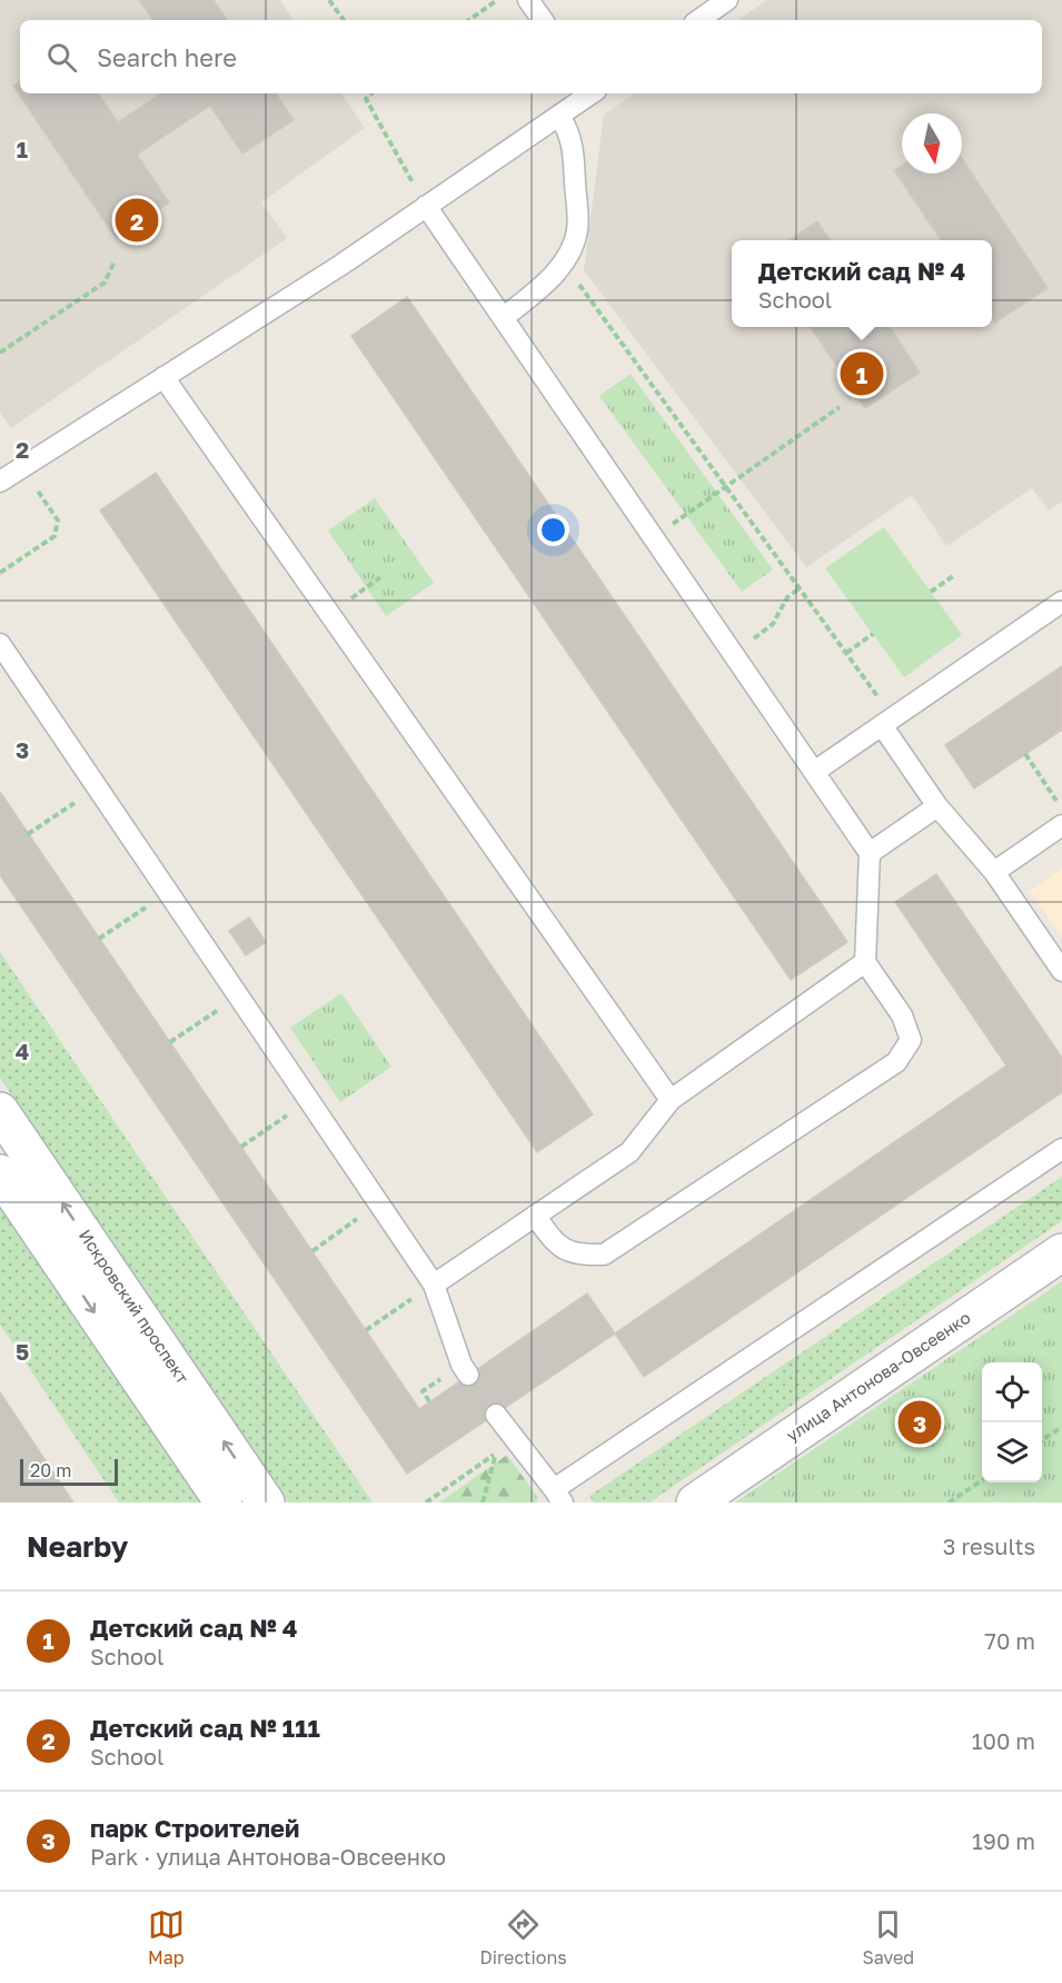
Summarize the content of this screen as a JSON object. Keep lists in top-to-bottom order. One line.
{"streets":{"street":["Искровский проспект","улица Антонова-Овсеенко"]},"scale_bar":"20 m","north":"bottom","page":{"search":"Search here","pins":["2","1","3"],"popup":["Детский сад № 4","School"],"scale":"20 m","heading":["Nearby","3 results"],"list":[{"mark":"1","name":"Детский сад № 4","note":"School","value":"70 m"},{"mark":"2","name":"Детский сад № 111","note":"School","value":"100 m"},{"mark":"3","name":"парк Строителей","note":"Park · улица Антонова-Овсеенко","value":"190 m"}],"nav":["Map","Directions","Saved"]},"grid":{"rows":["1","2","3","4","5"]}}
